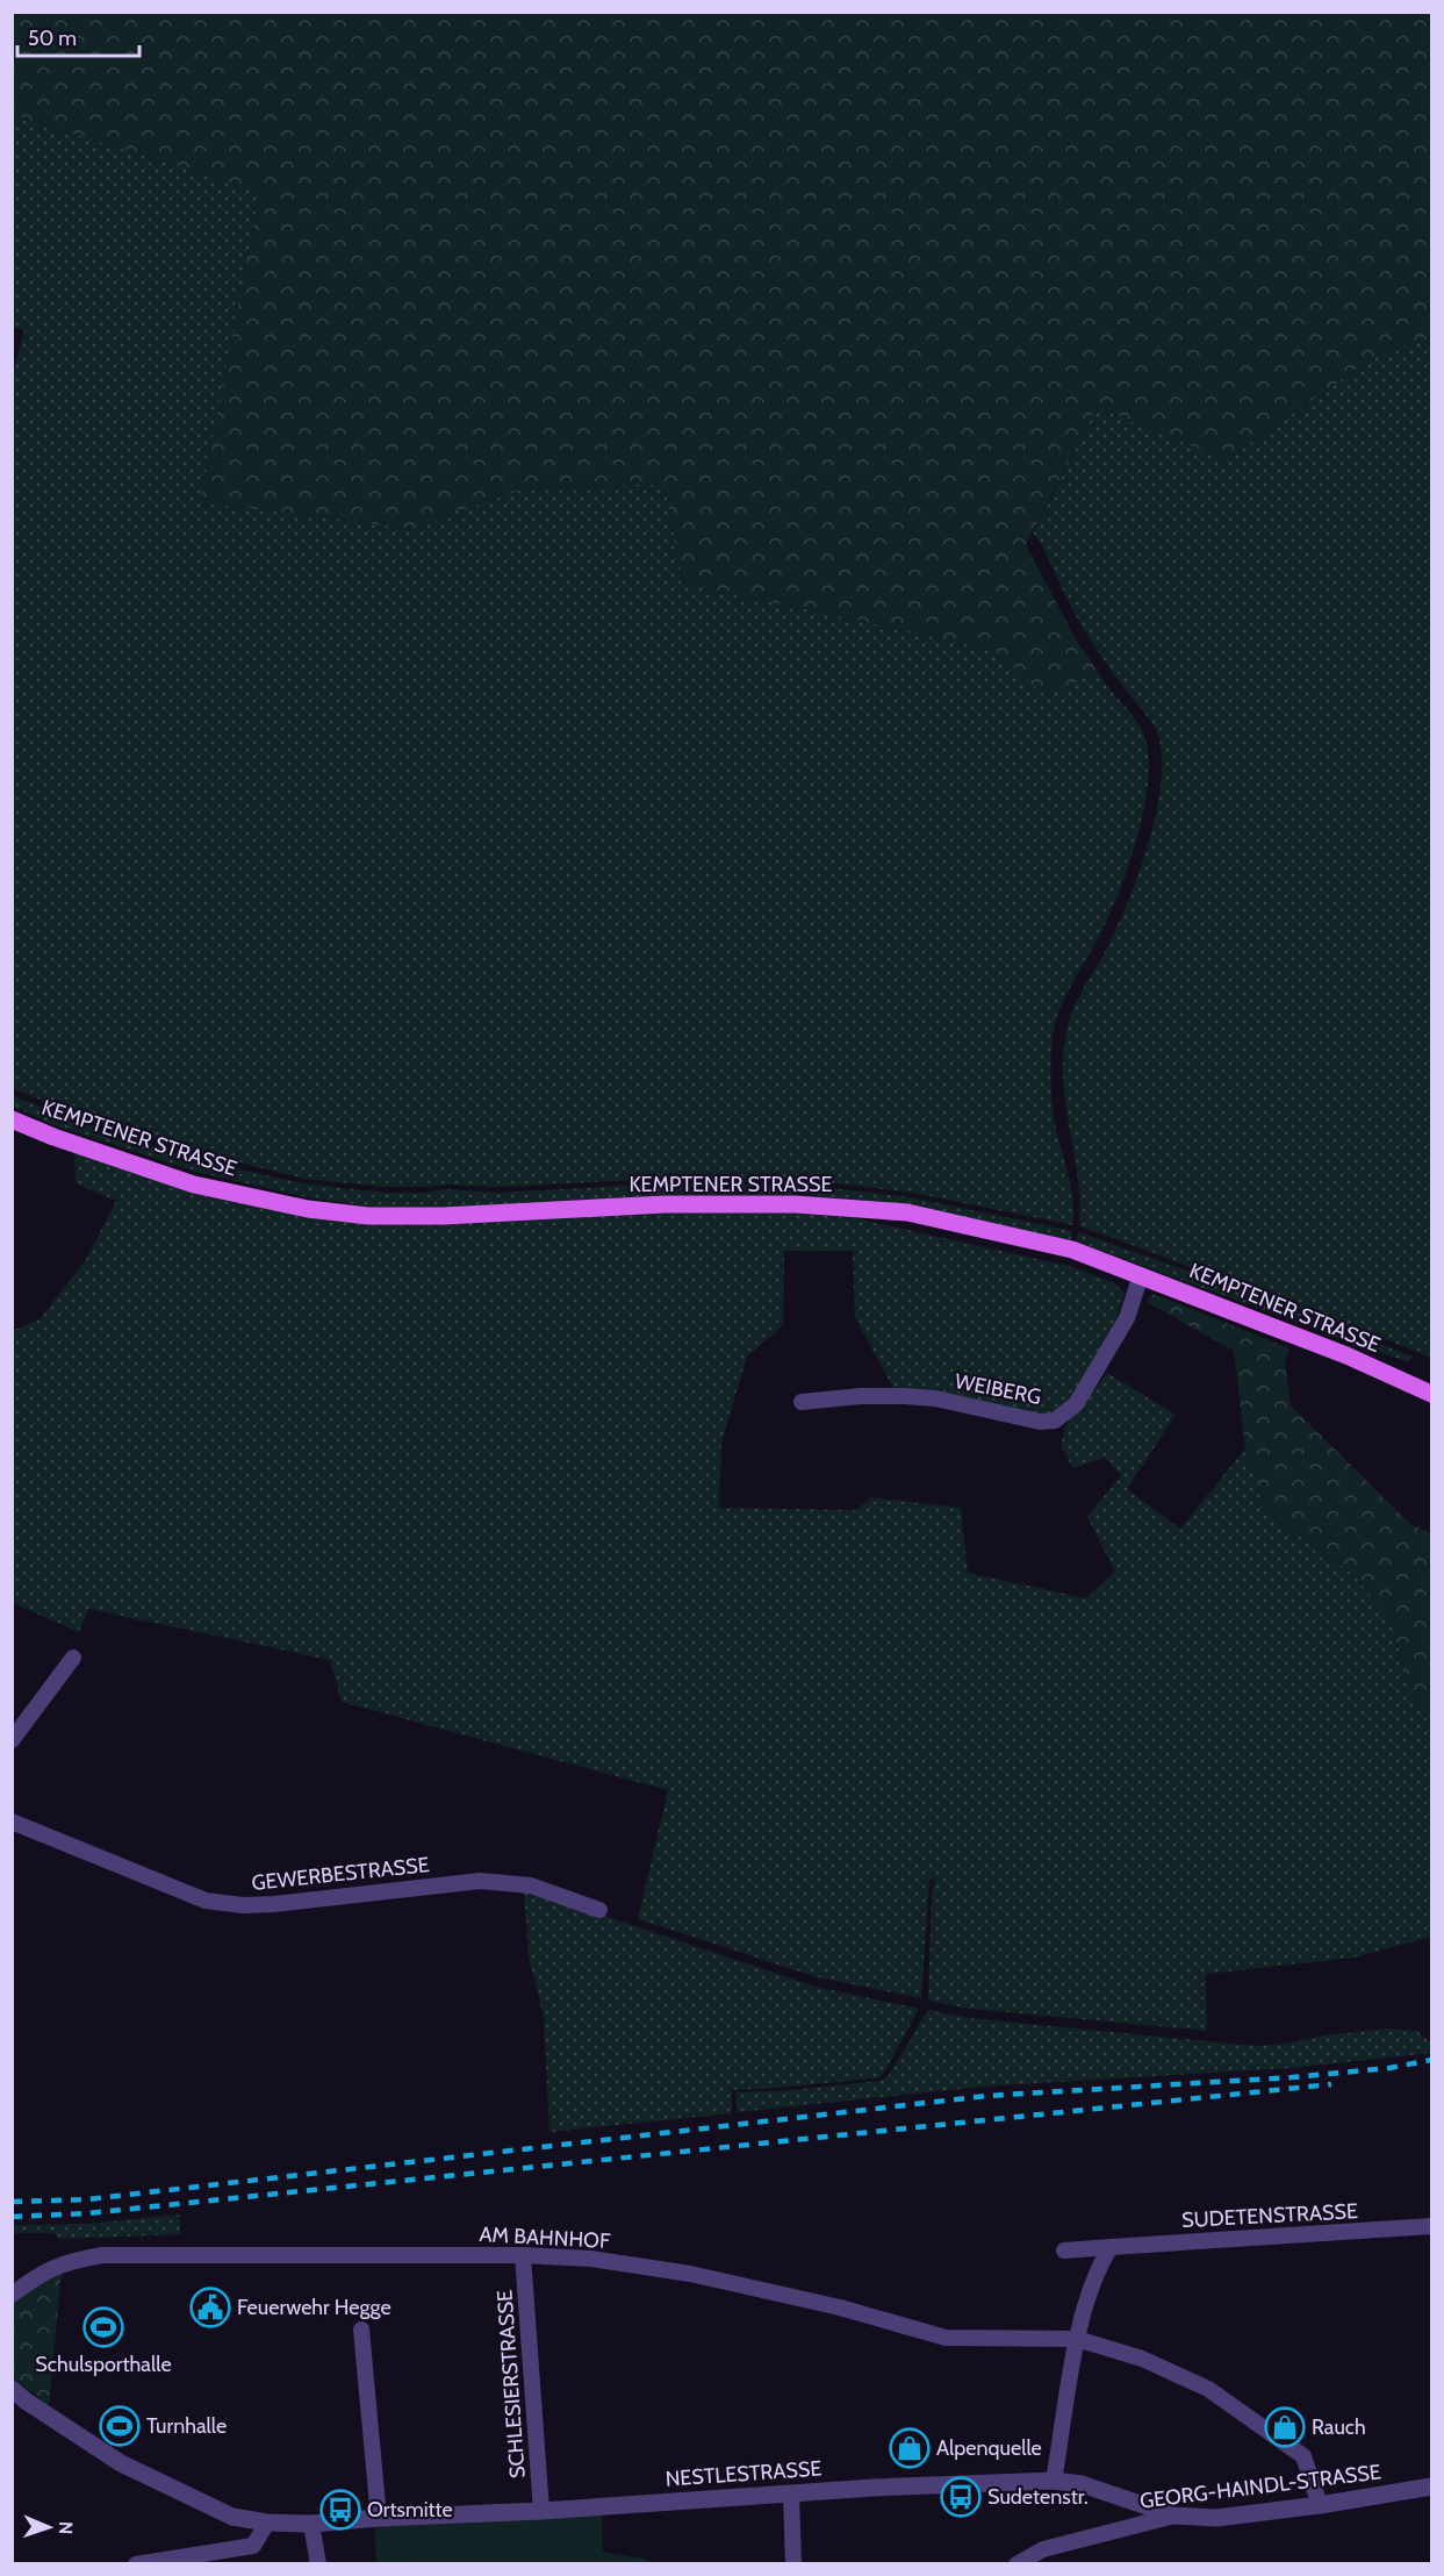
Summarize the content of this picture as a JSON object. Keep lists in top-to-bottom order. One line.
{"streets":{"main road":["KEMPTENER STRASSE"],"street":["WEIBERG","GEWERBESTRASSE","SUDETENSTRASSE","AM BAHNHOF","SCHLESIERSTRASSE","NESTLESTRASSE","GEORG-HAINDL-STRASSE"]},"crossings":[["KEMPTENER STRASSE","WEIBERG"],["AM BAHNHOF","SCHLESIERSTRASSE"],["AM BAHNHOF","GEORG-HAINDL-STRASSE"],["SCHLESIERSTRASSE","NESTLESTRASSE"],["NESTLESTRASSE","GEORG-HAINDL-STRASSE"]],"places":{"public building":["Feuerwehr Hegge"],"sports":["Schulsporthalle","Turnhalle"],"shop":["Rauch","Alpenquelle"],"bus stop":["Sudetenstr.","Ortsmitte"]},"scale_bar":"50 m","north":"right"}
